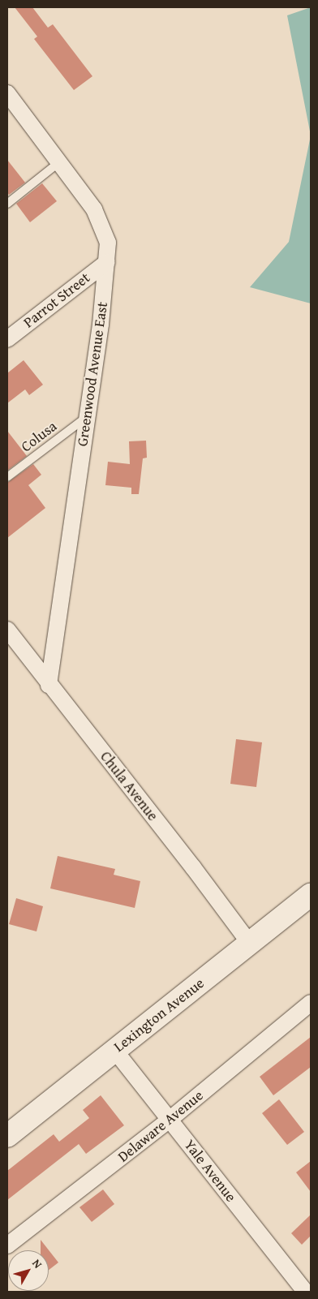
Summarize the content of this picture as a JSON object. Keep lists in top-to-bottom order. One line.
{"streets":{"street":["Parrot Street","Greenwood Avenue East","Chula Avenue","Lexington Avenue","Delaware Avenue","Yale Avenue"],"lane":["Colusa"]},"crossings":[["Parrot Street","Greenwood Avenue East"],["Greenwood Avenue East","Colusa"],["Greenwood Avenue East","Chula Avenue"],["Chula Avenue","Lexington Avenue"],["Lexington Avenue","Yale Avenue"],["Delaware Avenue","Yale Avenue"]],"north":"top right"}
